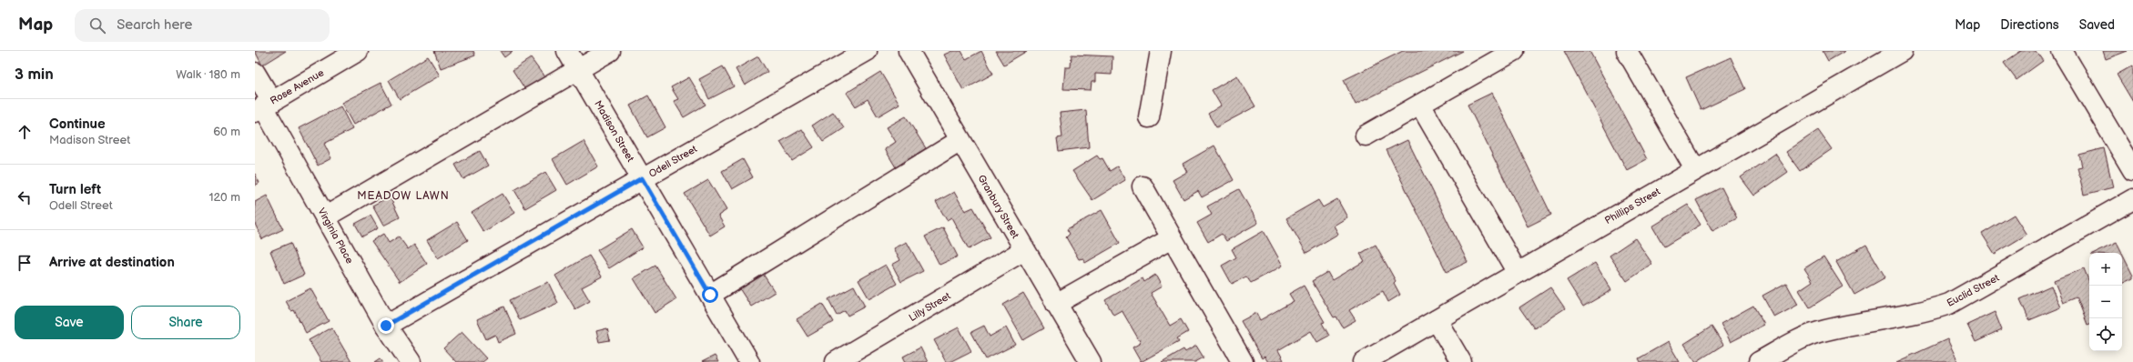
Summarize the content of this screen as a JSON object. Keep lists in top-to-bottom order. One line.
{"streets":{"street":["Rose Avenue","Madison Street","Odell Street","Phillips Street","Granbury Street","Virginia Place","Euclid Street","Lilly Street"]},"crossings":[["Rose Avenue","Virginia Place"],["Madison Street","Odell Street"],["Odell Street","Virginia Place"],["Granbury Street","Lilly Street"]],"districts":["MEADOW LAWN"],"page":{"header":"Map","search":"Search here","nav":["Map","Directions","Saved"],"heading":["3 min","Walk · 180 m"],"list":[["Continue","Madison Street","60 m"],["Turn left","Odell Street","120 m"],"Arrive at destination"],"map_buttons":["+","−"],"buttons":["Save","Share"]}}
